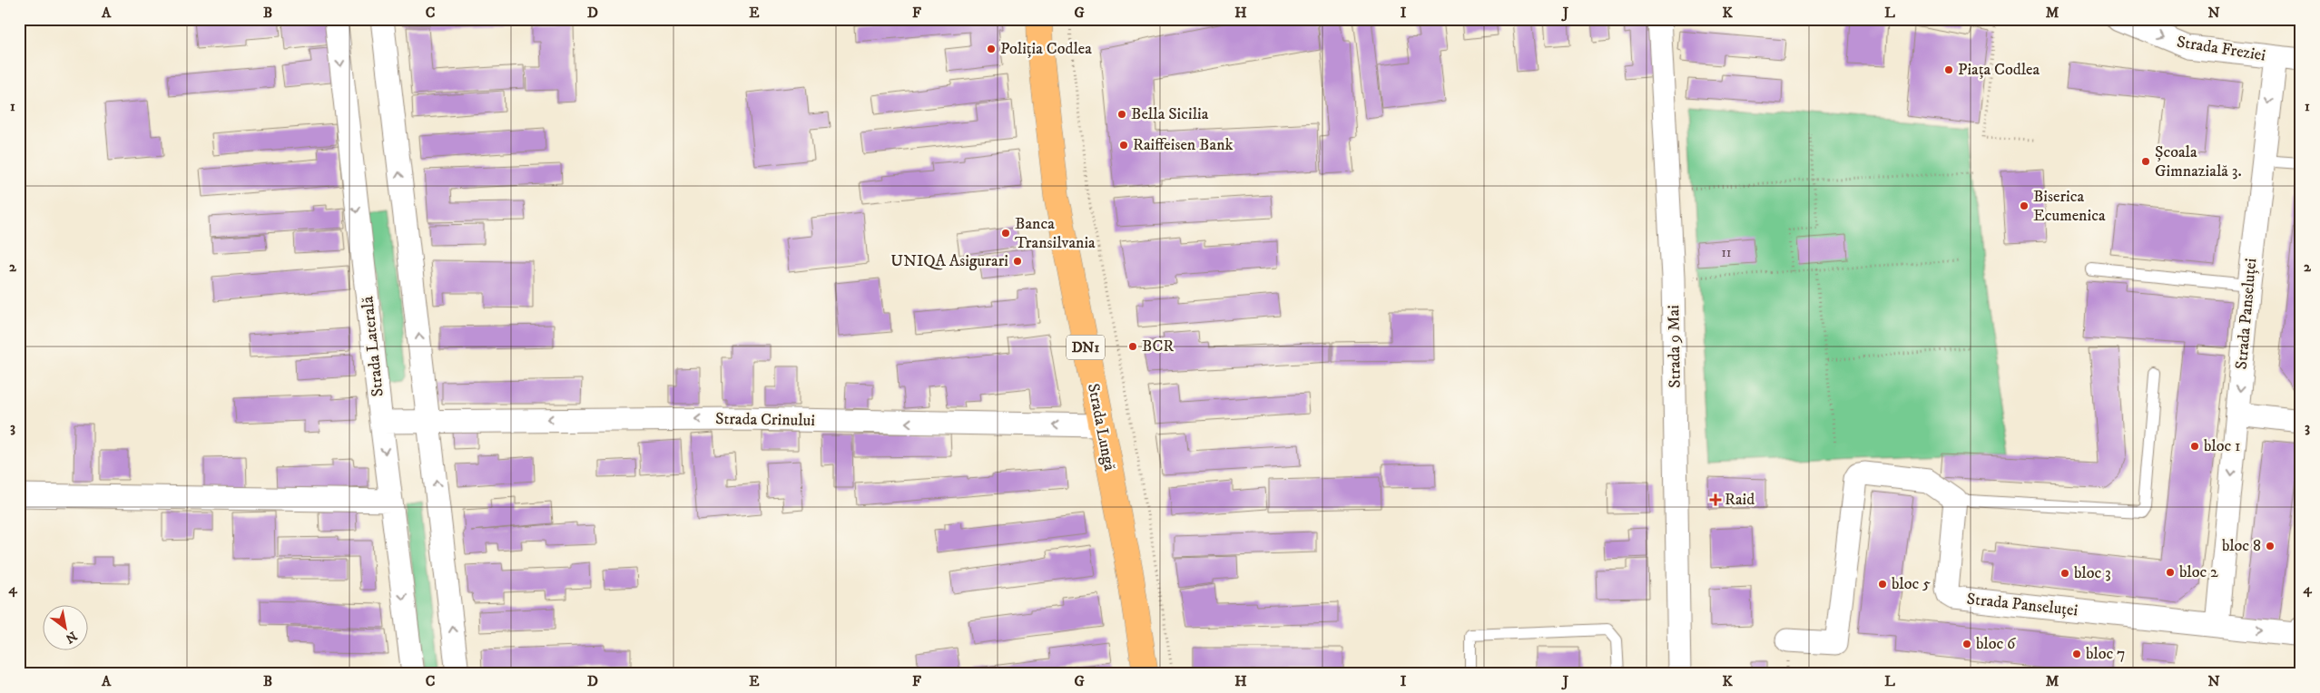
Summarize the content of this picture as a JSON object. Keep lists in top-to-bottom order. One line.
{"streets":{"highway":["DN1","Strada Lungă"],"street":["Strada Freziei","Strada Panseluței","Strada Laterală","Strada 9 Mai","Strada Crinului"]},"crossings":[["Strada Freziei","Strada Panseluței"],["Strada Laterală","Strada Crinului"],["Strada Crinului","Strada Lungă"]],"one_way":["Strada Freziei","Strada Panseluței","Strada Crinului"],"places":{"other":["Poliția Codlea","Piața Codlea","Bella Sicilia","Raiffeisen Bank","Școala Gimnazială 3.","Biserica Ecumenica","Banca Transilvania","UNIQA Asigurari","BCR","bloc 1","bloc 8","bloc 2","bloc 3","bloc 5","bloc 6","bloc 7"],"health":["Raid"]},"house_numbers":["11"],"north":"bottom right","grid":{"columns":["A","B","C","D","E","F","G","H","I","J","K","L","M","N"],"rows":["1","2","3","4"]}}
